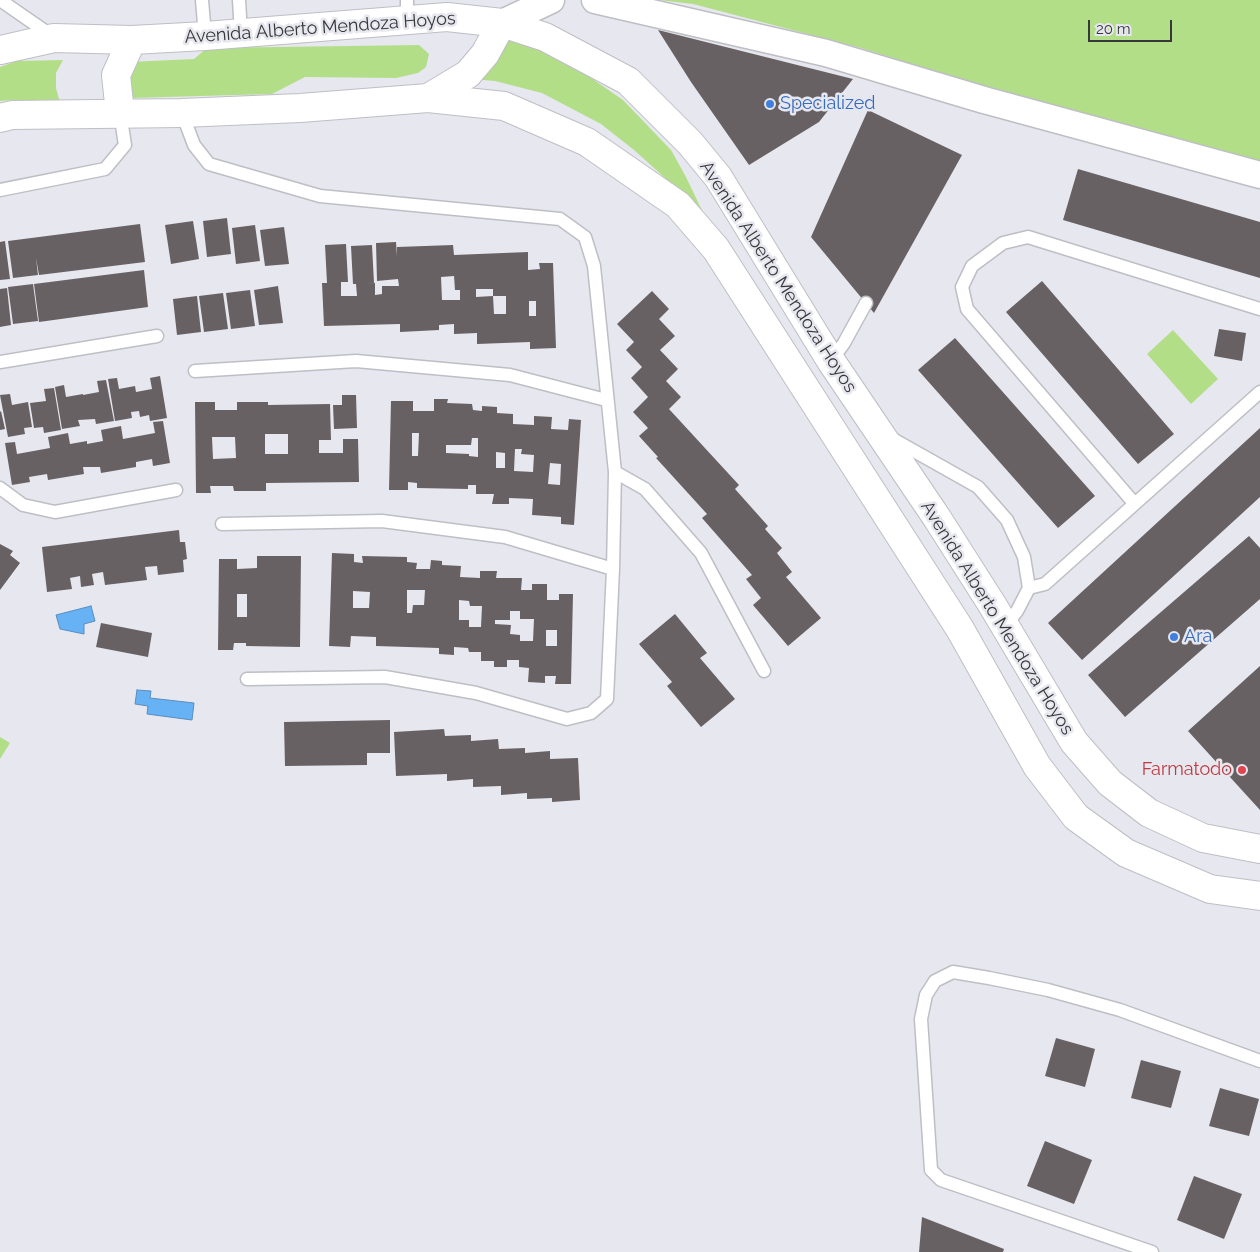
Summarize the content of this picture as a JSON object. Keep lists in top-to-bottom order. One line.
{"streets":{"main road":["Avenida Alberto Mendoza Hoyos"]},"places":["Specialized","Ara","Farmatodo"],"scale_bar":"20 m"}
